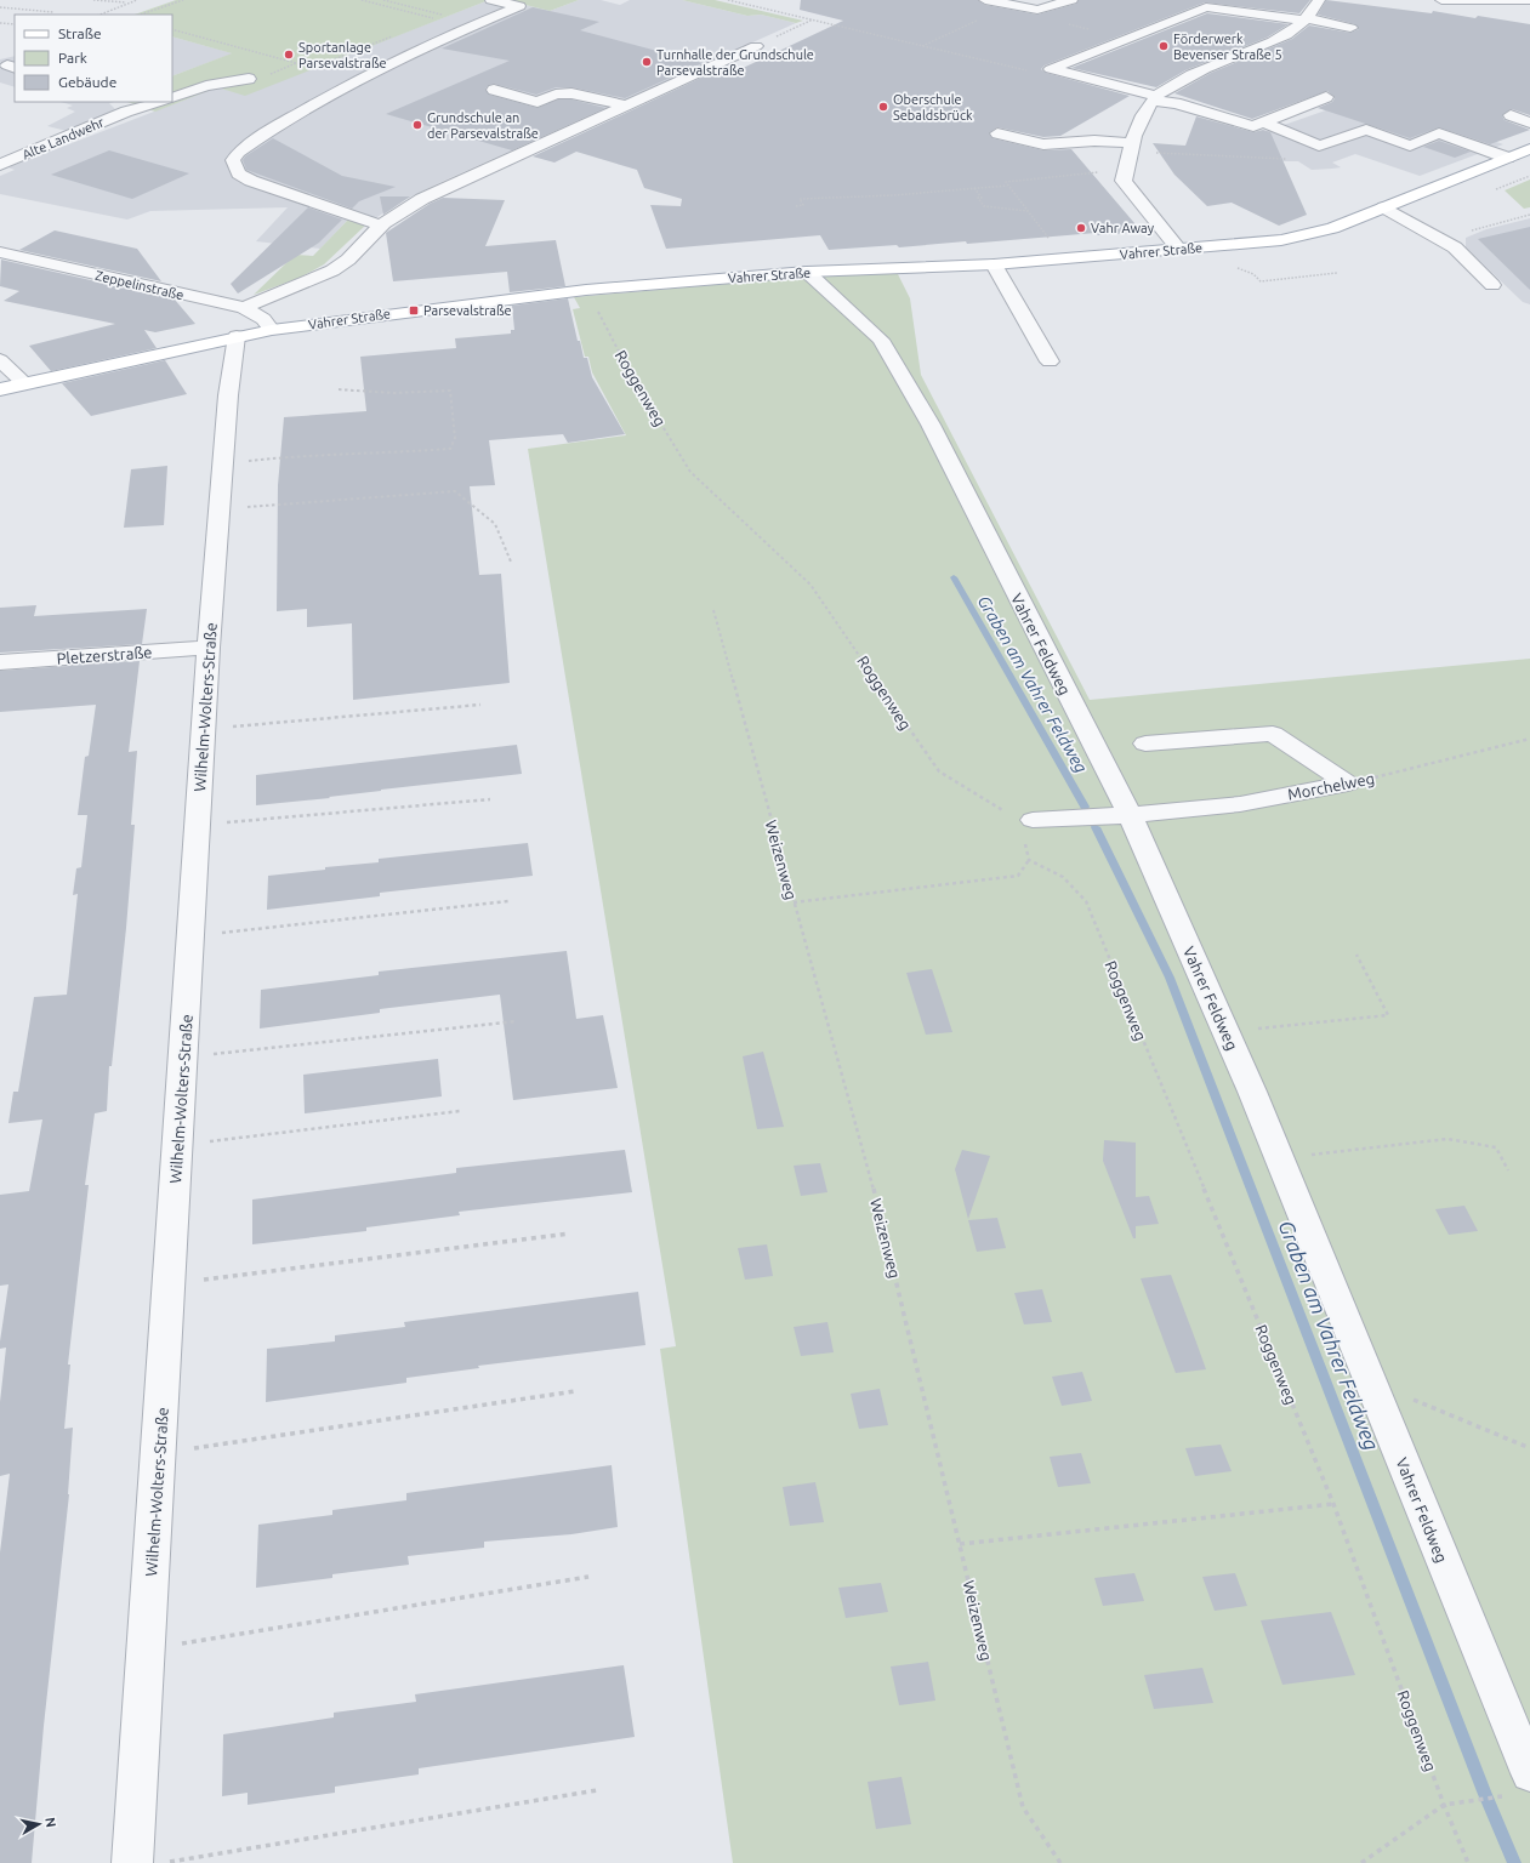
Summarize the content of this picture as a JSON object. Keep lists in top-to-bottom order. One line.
{"streets":{"main road":["Vahrer Straße"],"street":["Alte Landwehr","Zeppelinstraße","Vahrer Feldweg","Pletzerstraße","Wilhelm-Wolters-Straße","Morchelweg"],"path":["Roggenweg","Weizenweg"]},"crossings":[["Vahrer Straße","Zeppelinstraße"],["Vahrer Straße","Roggenweg"],["Vahrer Straße","Vahrer Feldweg"],["Vahrer Straße","Wilhelm-Wolters-Straße"],["Roggenweg","Morchelweg"],["Vahrer Feldweg","Morchelweg"],["Pletzerstraße","Wilhelm-Wolters-Straße"]],"water":["Graben am Vahrer Feldweg"],"places":{"other":["Förderwerk Bevenser Straße 5","Sportanlage Parsevalstraße","Turnhalle der Grundschule Parsevalstraße","Oberschule Sebaldsbrück","Grundschule an der Parsevalstraße","Vahr Away"],"transit":["Parsevalstraße"]},"legend":["Straße","Park","Gebäude"],"north":"right"}
